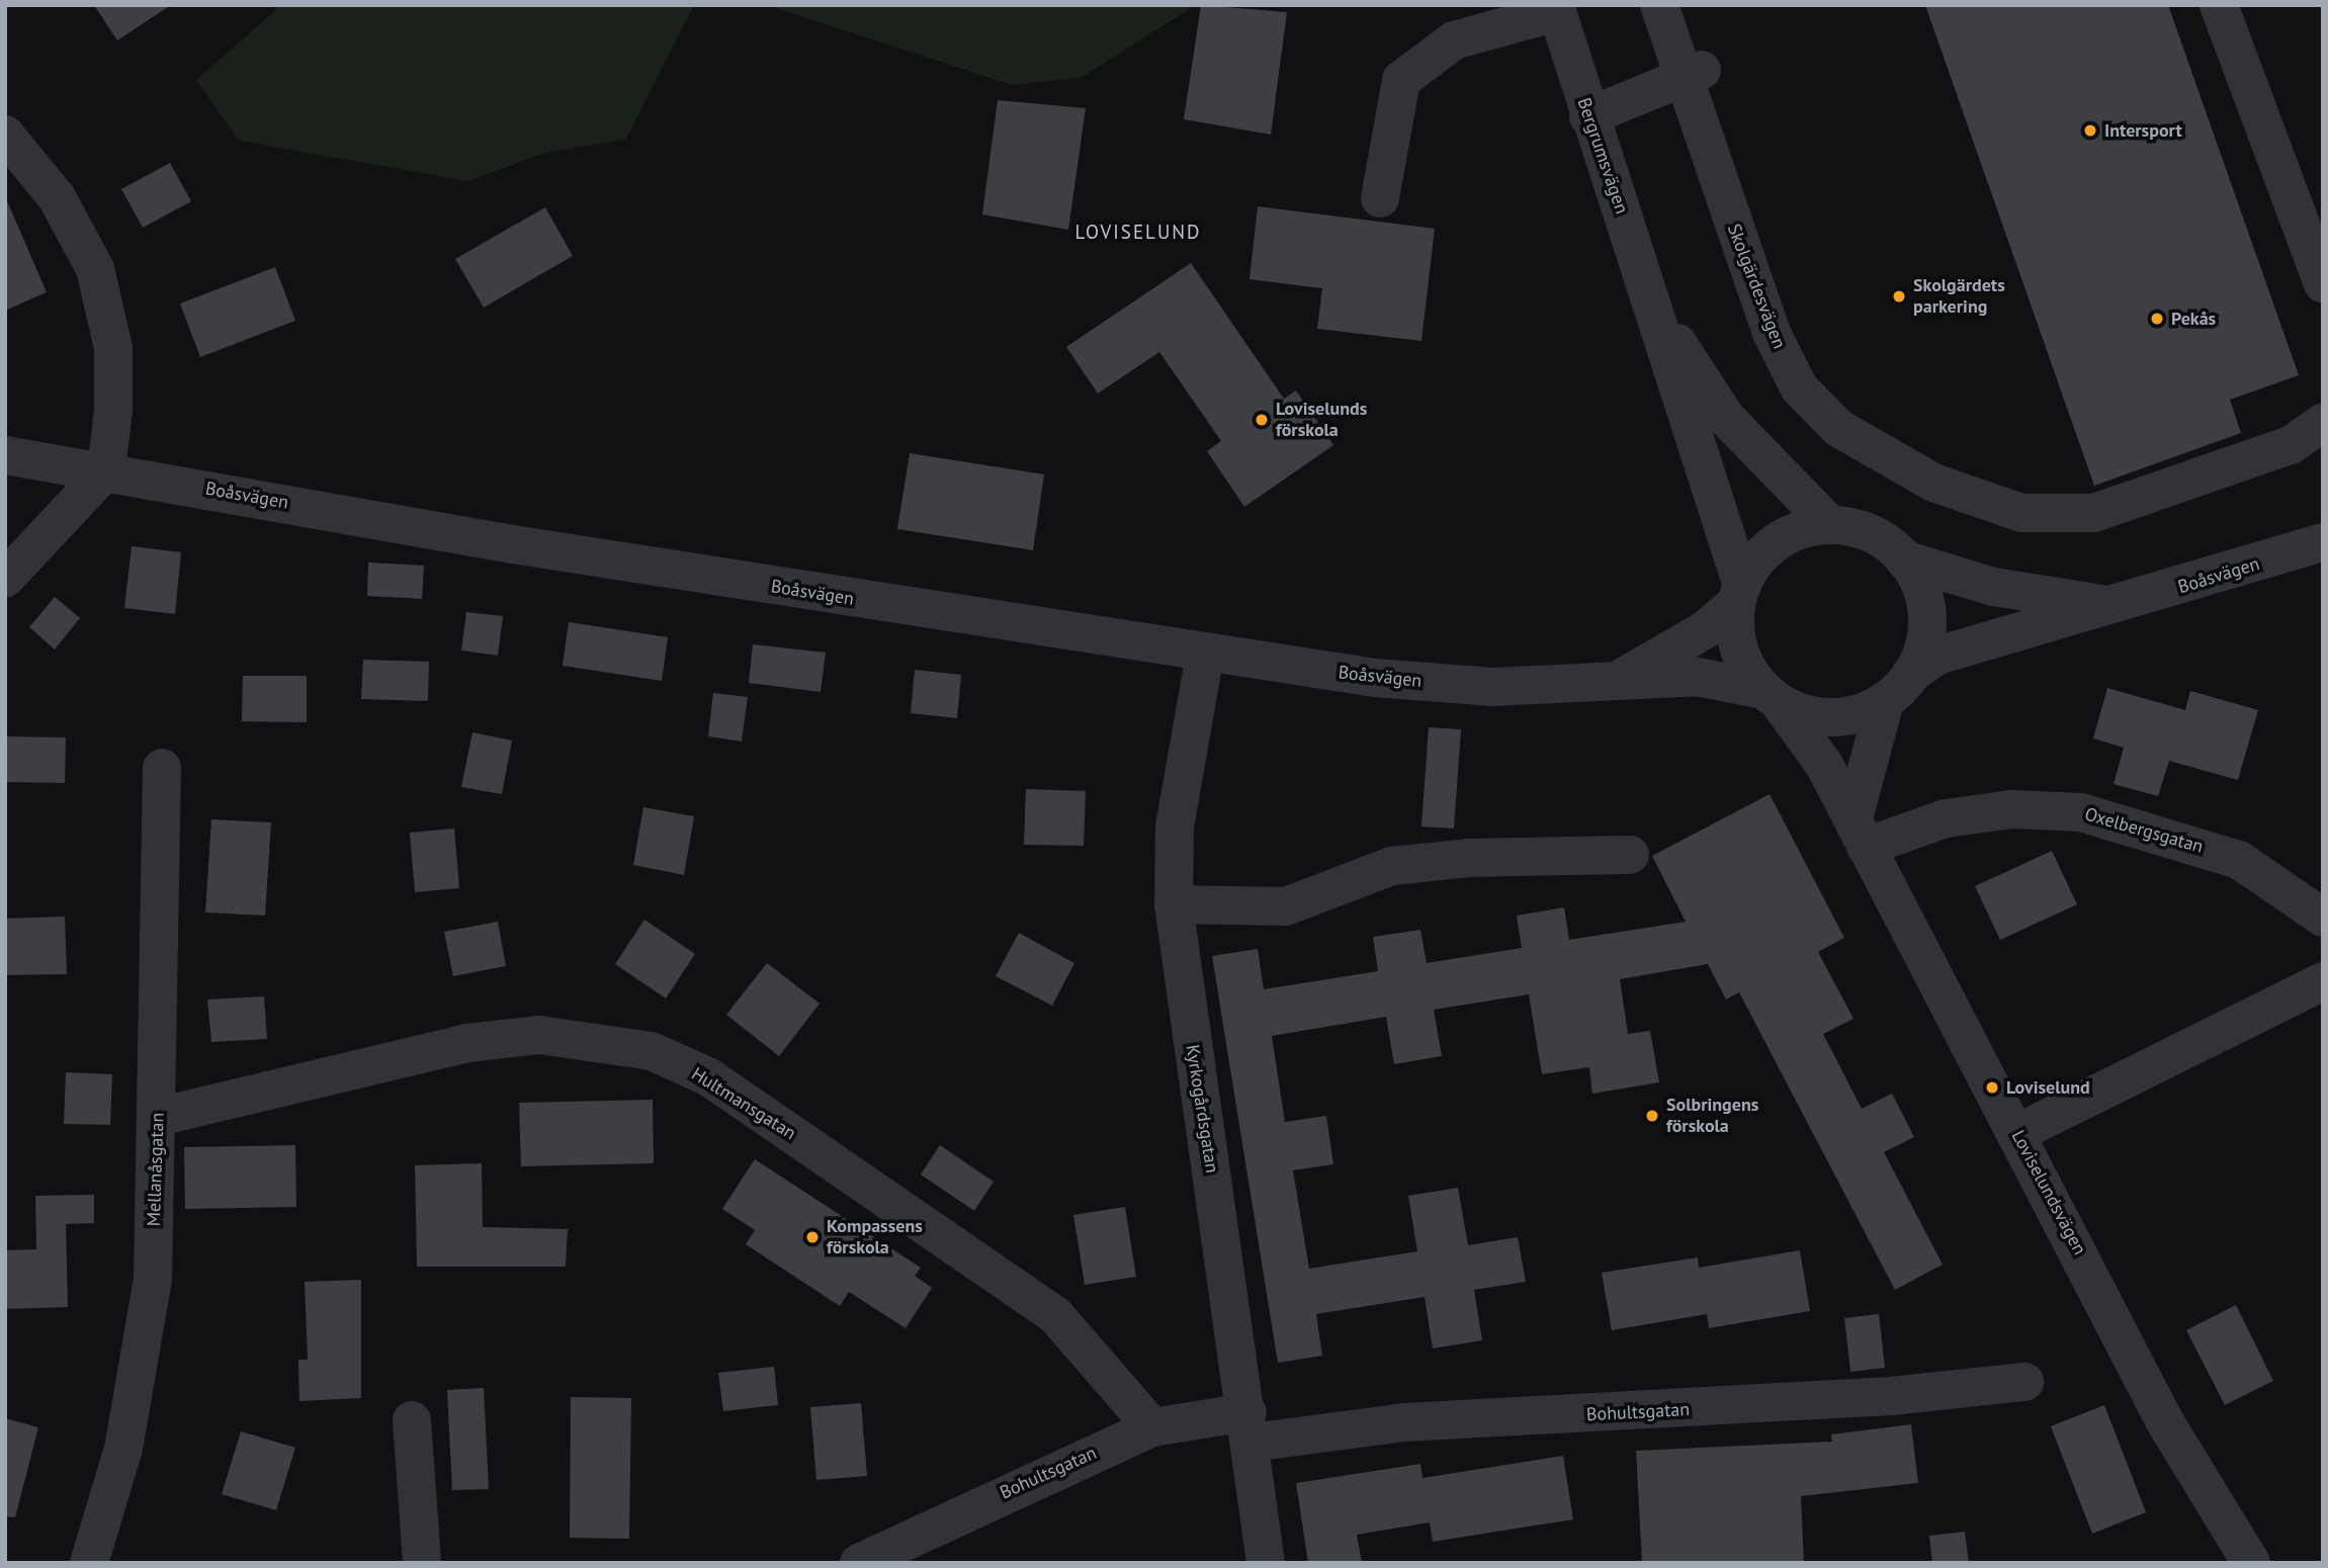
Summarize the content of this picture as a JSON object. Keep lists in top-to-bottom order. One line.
{"streets":{"street":["Bergrumsvägen","Skolgärdesvägen","Boåsvägen","Oxelbergsgatan","Hultmansgatan","Kyrkogårdsgatan","Mellanåsgatan","Loviselundsvägen","Bohultsgatan"]},"crossings":[["Bergrumsvägen","Boåsvägen"],["Bergrumsvägen","Loviselundsvägen"],["Boåsvägen","Kyrkogårdsgatan"],["Boåsvägen","Loviselundsvägen"],["Oxelbergsgatan","Loviselundsvägen"],["Hultmansgatan","Mellanåsgatan"],["Hultmansgatan","Bohultsgatan"],["Kyrkogårdsgatan","Bohultsgatan"]],"districts":["LOVISELUND"],"places":["Intersport","Skolgärdets parkering","Pekås","Loviselunds förskola","Loviselund","Solbringens förskola","Kompassens förskola"]}
